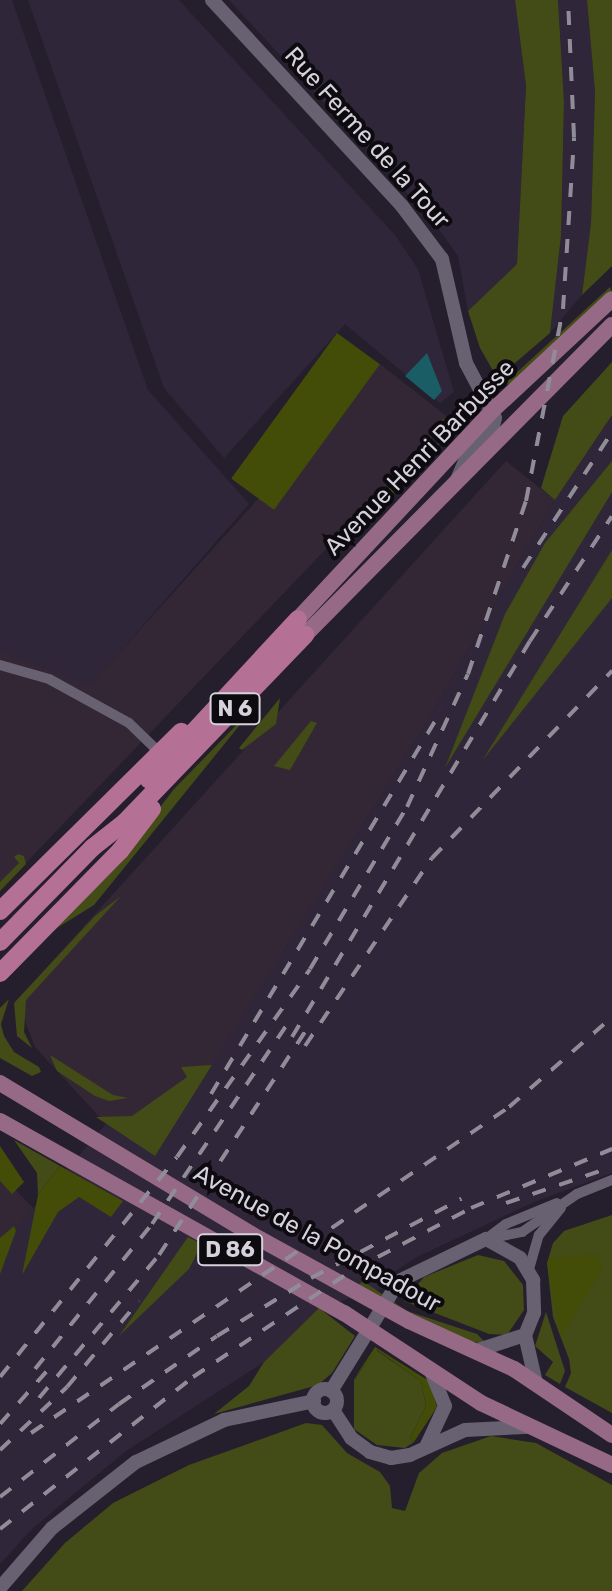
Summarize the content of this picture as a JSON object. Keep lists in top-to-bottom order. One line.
{"streets":{"highway":["N 6"],"main road":["Avenue Henri Barbusse","Avenue de la Pompadour","D 86"],"street":["Rue Ferme de la Tour"]},"crossings":[["Rue Ferme de la Tour","Avenue Henri Barbusse"],["Avenue Henri Barbusse","N 6"]]}
